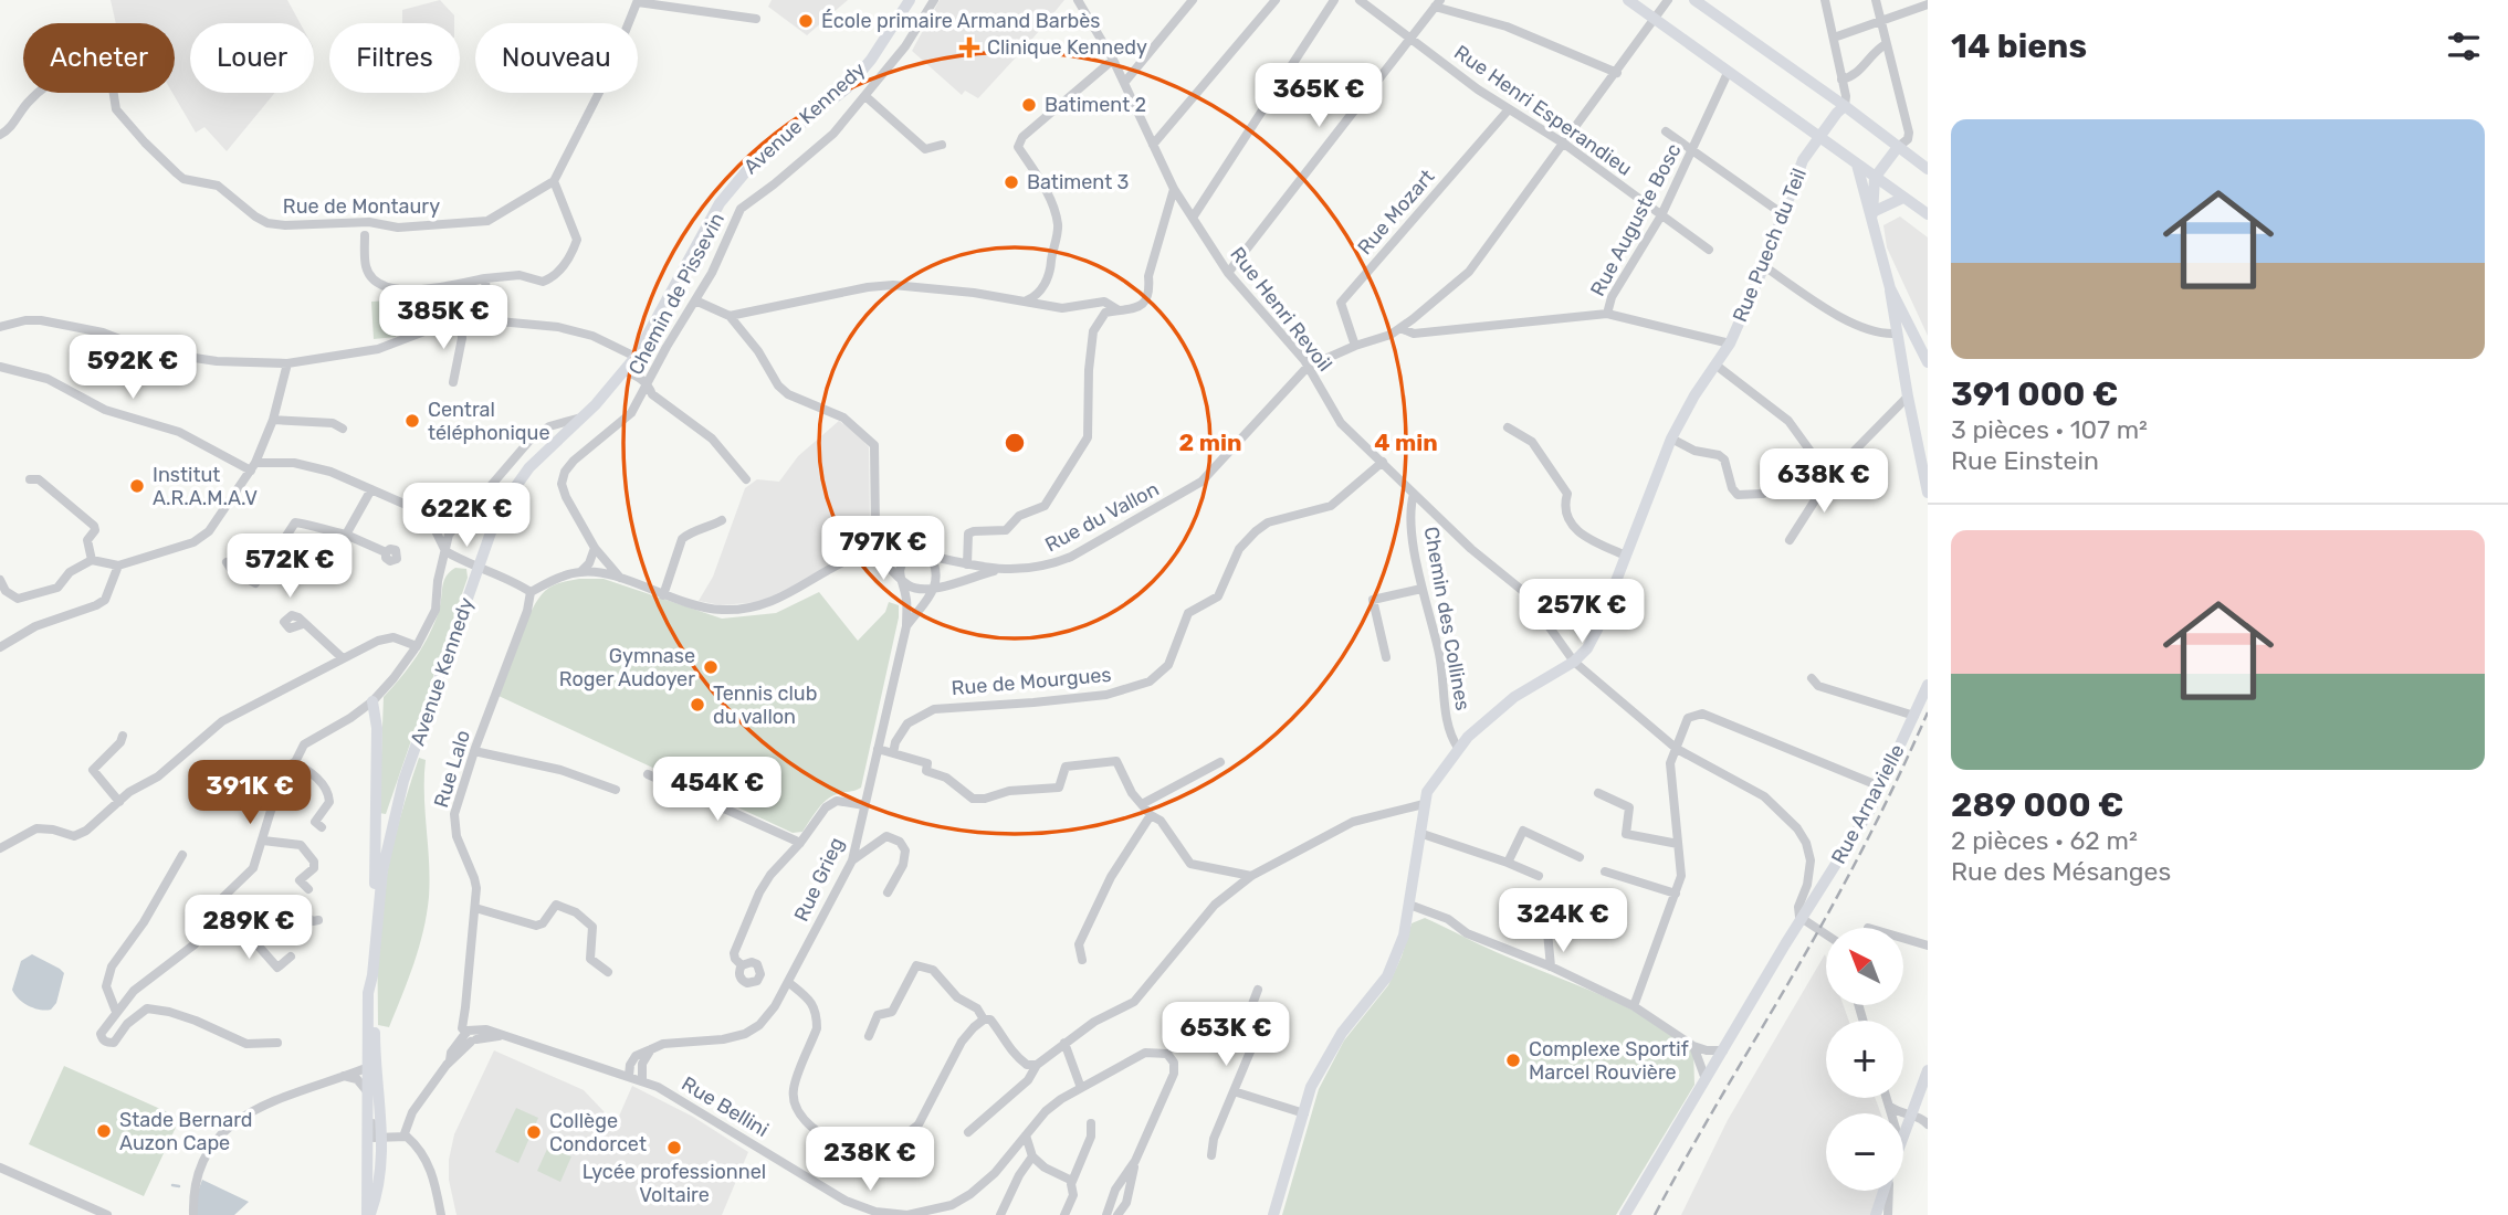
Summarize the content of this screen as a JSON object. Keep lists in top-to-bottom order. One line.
{"streets":{"main road":["Avenue Kennedy","Rue Puech du Teil","Rue Arnavielle"],"street":["Rue Henri Esperandieu","Rue de Montaury","Rue Mozart","Rue Auguste Bosc","Chemin de Pissevin","Rue Henri Revoil","Rue du Vallon","Chemin des Collines","Rue de Mourgues","Rue Lalo","Rue Grieg","Rue Bellini"]},"crossings":[["Rue Henri Esperandieu","Rue Mozart"],["Rue Henri Esperandieu","Rue Auguste Bosc"],["Rue Mozart","Rue Auguste Bosc"],["Rue Auguste Bosc","Rue Henri Revoil"],["Rue Auguste Bosc","Rue du Vallon"],["Rue Puech du Teil","Rue Henri Revoil"],["Rue Puech du Teil","Chemin des Collines"],["Chemin de Pissevin","Rue du Vallon"],["Rue Henri Revoil","Rue du Vallon"],["Rue Henri Revoil","Chemin des Collines"],["Rue Henri Revoil","Rue de Mourgues"],["Rue Henri Revoil","Rue Arnavielle"],["Rue du Vallon","Rue Grieg"],["Rue Lalo","Rue Bellini"],["Rue Grieg","Rue Bellini"]],"places":{"other":["École primaire Armand Barbès","Batiment 2","Batiment 3","Central téléphonique","Institut A.R.A.M.A.V","Gymnase Roger Audoyer","Tennis club du vallon","Complexe Sportif Marcel Rouvière","Stade Bernard Auzon Cape","Collège Condorcet","Lycée professionnel Voltaire"],"health":["Clinique Kennedy"]},"north":"top left","page":{"heading":"14 biens","chip":["Acheter","Louer","Filtres","Nouveau"],"price":["365K €","385K €","592K €","638K €","622K €","797K €","572K €","257K €","454K €","391K €","324K €","289K €","653K €","238K €"],"list":[{"name":"391 000 €","note":"3 pièces · 107 m² · Rue Einstein"},{"name":"289 000 €","note":"2 pièces · 62 m² · Rue des Mésanges"}],"map_buttons":["+","−"]},"rings":["2 min","4 min"]}
